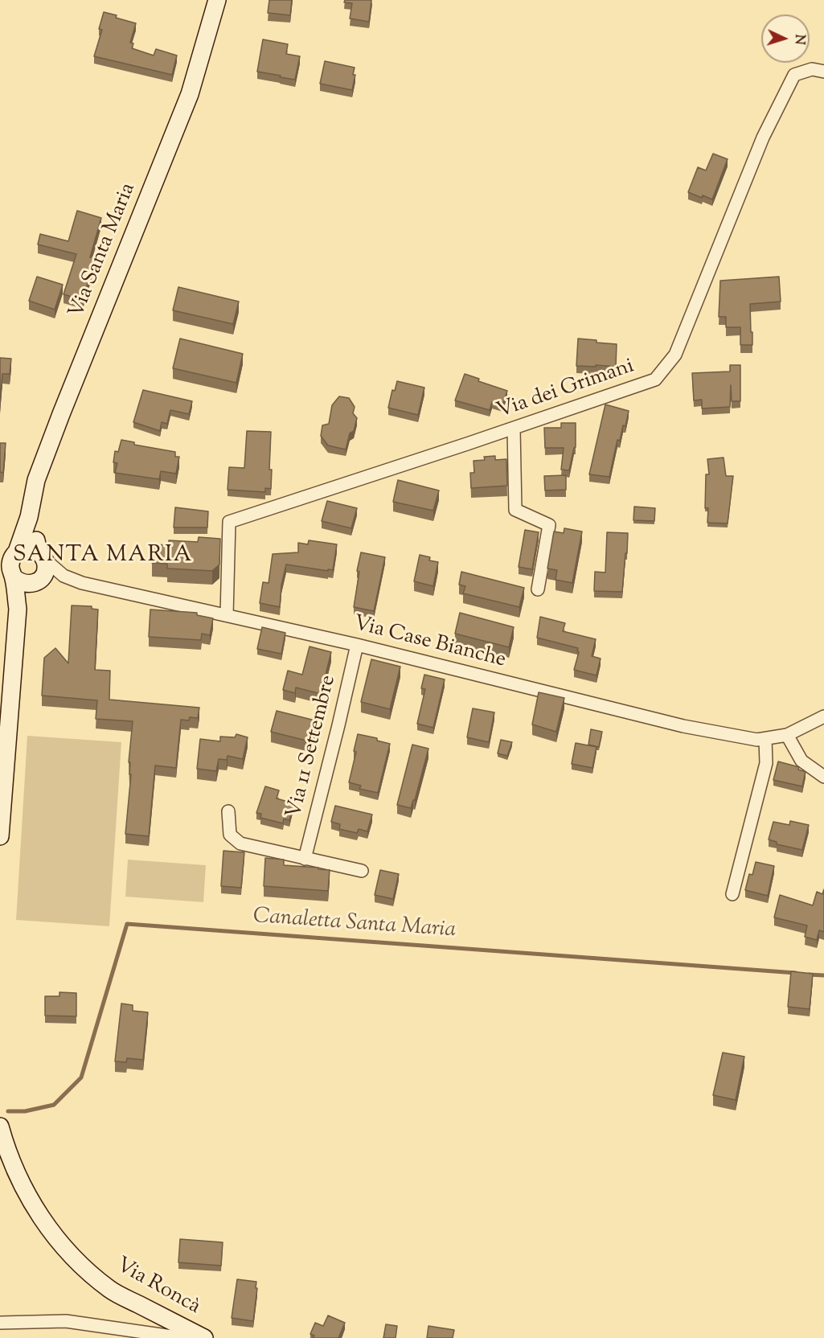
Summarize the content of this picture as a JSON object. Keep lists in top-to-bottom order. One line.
{"streets":{"main road":["Via Santa Maria","Via Roncà"],"street":["Via dei Grimani","Via Case Bianche","Via 11 Settembre"]},"crossings":[["Via Santa Maria","Via Case Bianche"],["Via dei Grimani","Via Case Bianche"],["Via Case Bianche","Via 11 Settembre"]],"districts":["SANTA MARIA"],"water":["Canaletta Santa Maria"],"north":"right"}
